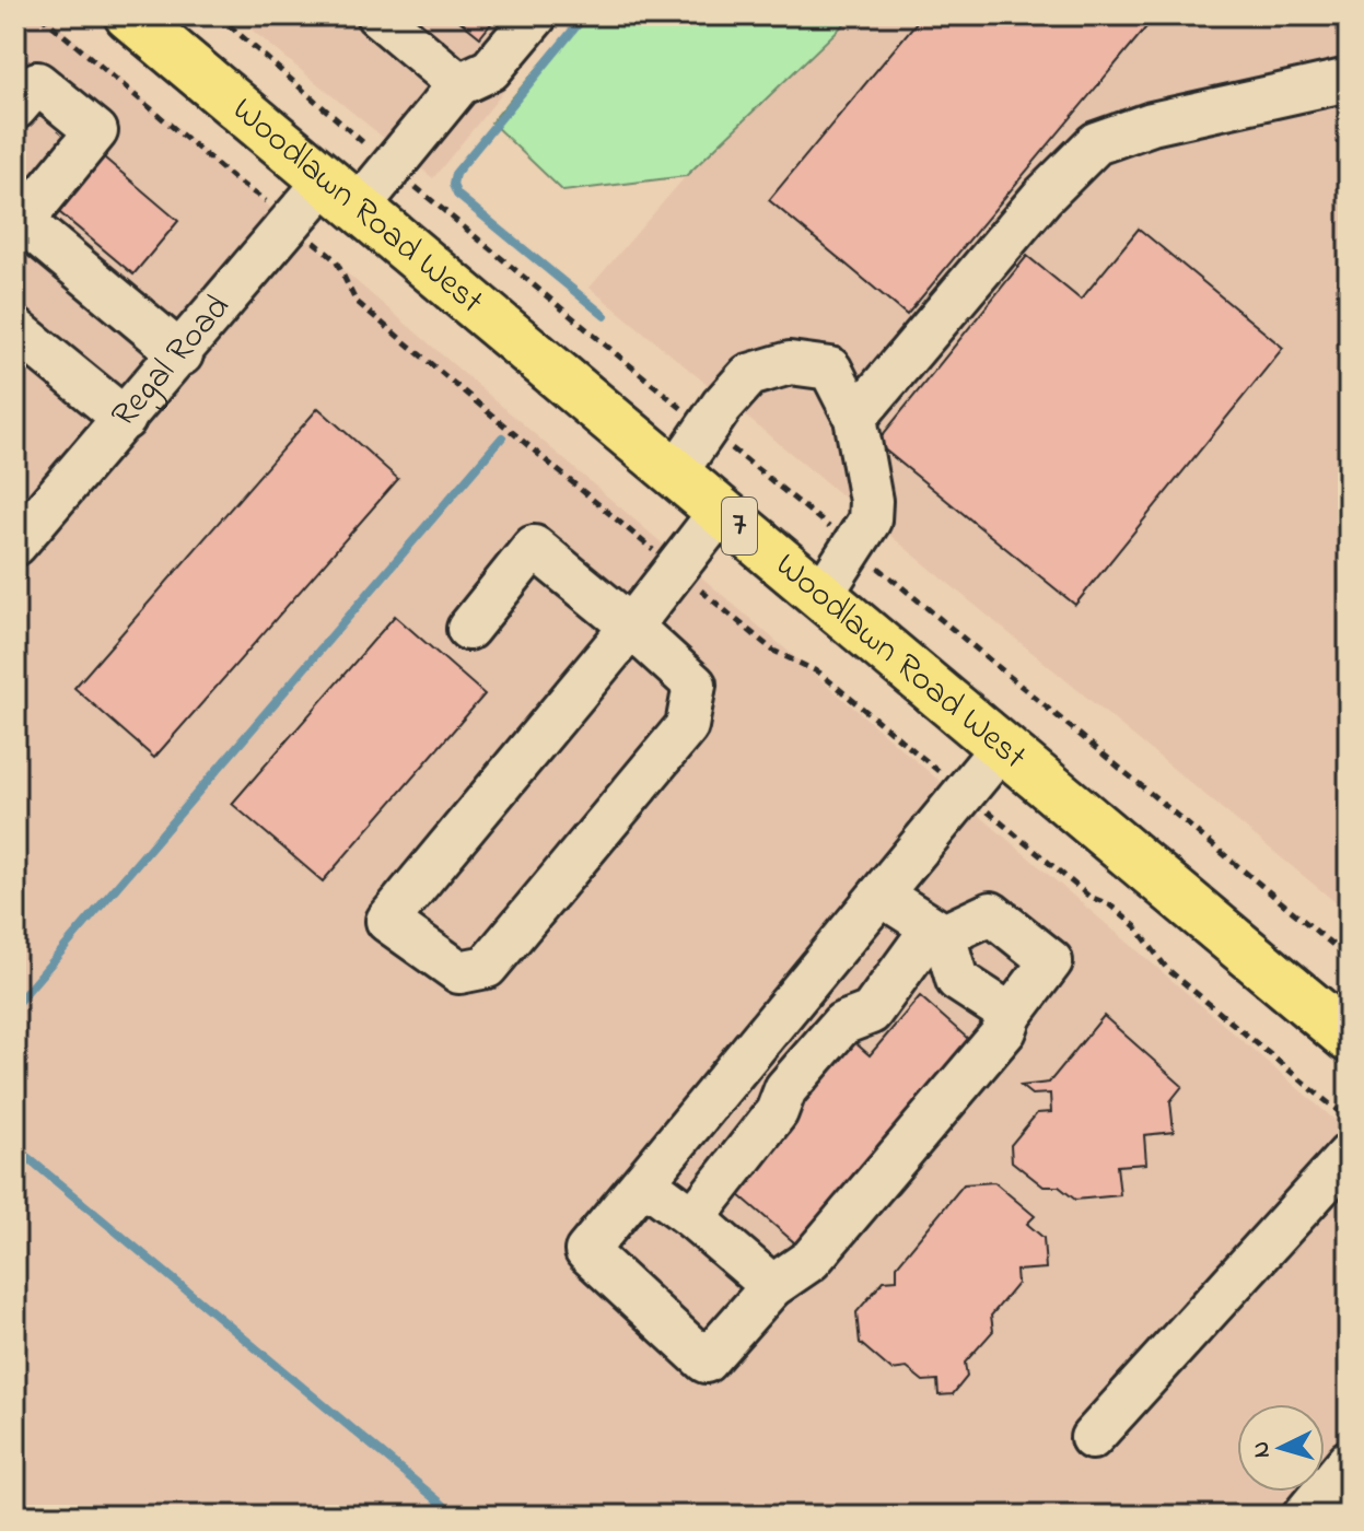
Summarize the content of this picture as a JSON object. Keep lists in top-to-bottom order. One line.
{"streets":{"main road":["Woodlawn Road West","7"],"street":["Regal Road"]},"crossings":[["Woodlawn Road West","Regal Road"]],"north":"left"}
